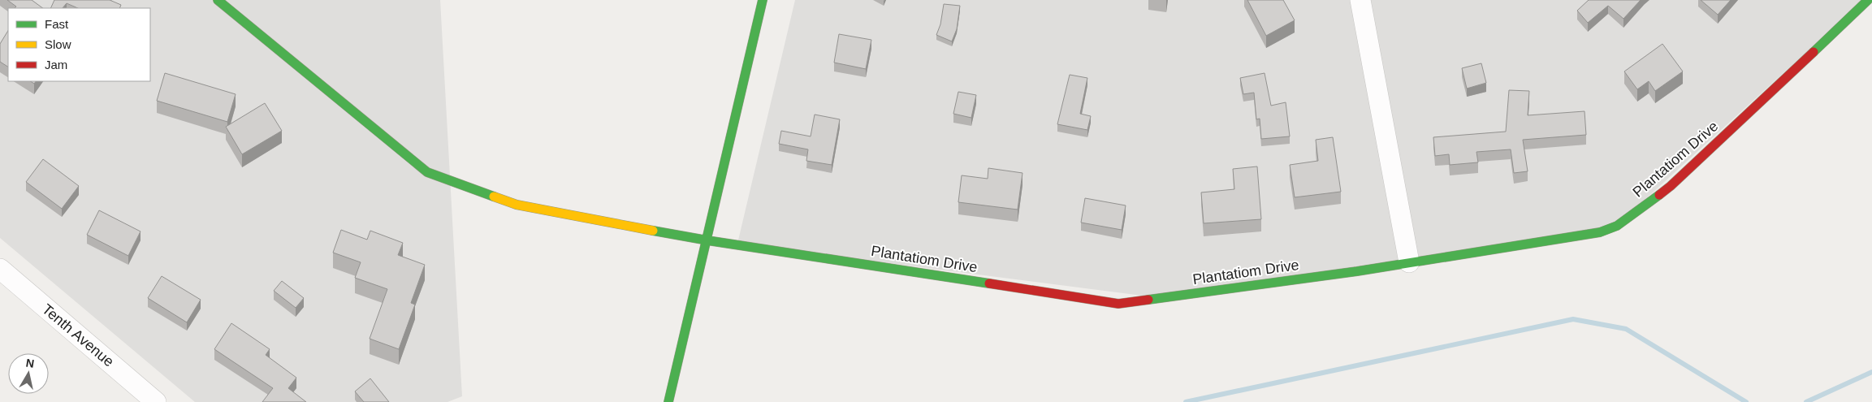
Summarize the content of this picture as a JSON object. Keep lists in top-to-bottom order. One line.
{"streets":{"street":["Plantatiom Drive","Tenth Avenue"]},"legend":["Fast","Slow","Jam"],"north":"top"}
